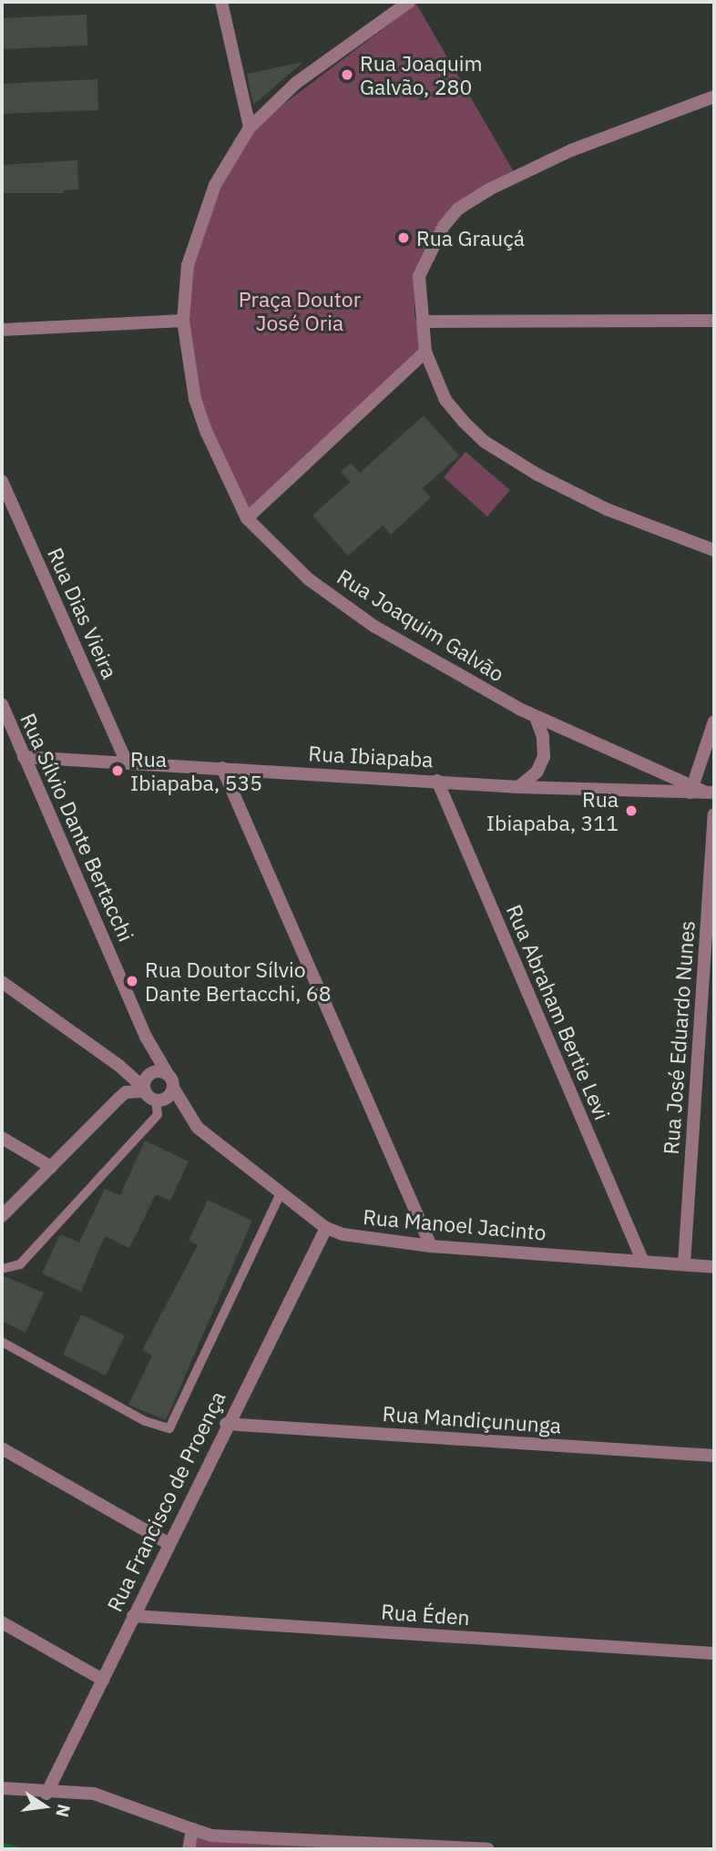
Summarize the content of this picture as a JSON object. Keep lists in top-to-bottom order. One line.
{"streets":{"street":["Rua Dias Vieira","Rua Joaquim Galvão","Rua Ibiapaba","Rua Sílvio Dante Bertacchi","Rua Abraham Bertie Levi","Rua José Eduardo Nunes","Rua Manoel Jacinto","Rua Mandiçununga","Rua Francisco de Proença","Rua Éden"]},"crossings":[["Rua Dias Vieira","Rua Ibiapaba"],["Rua Joaquim Galvão","Rua Ibiapaba"],["Rua Ibiapaba","Rua Sílvio Dante Bertacchi"],["Rua Ibiapaba","Rua Abraham Bertie Levi"],["Rua Sílvio Dante Bertacchi","Rua Manoel Jacinto"],["Rua Abraham Bertie Levi","Rua Manoel Jacinto"],["Rua José Eduardo Nunes","Rua Manoel Jacinto"],["Rua Manoel Jacinto","Rua Francisco de Proença"],["Rua Mandiçununga","Rua Francisco de Proença"],["Rua Francisco de Proença","Rua Éden"]],"parks":["Praça Doutor José Oria"],"places":["Rua Joaquim Galvão, 280","Rua Grauçá","Rua Ibiapaba, 535","Rua Ibiapaba, 311","Rua Doutor Sílvio Dante Bertacchi, 68"],"north":"right"}
